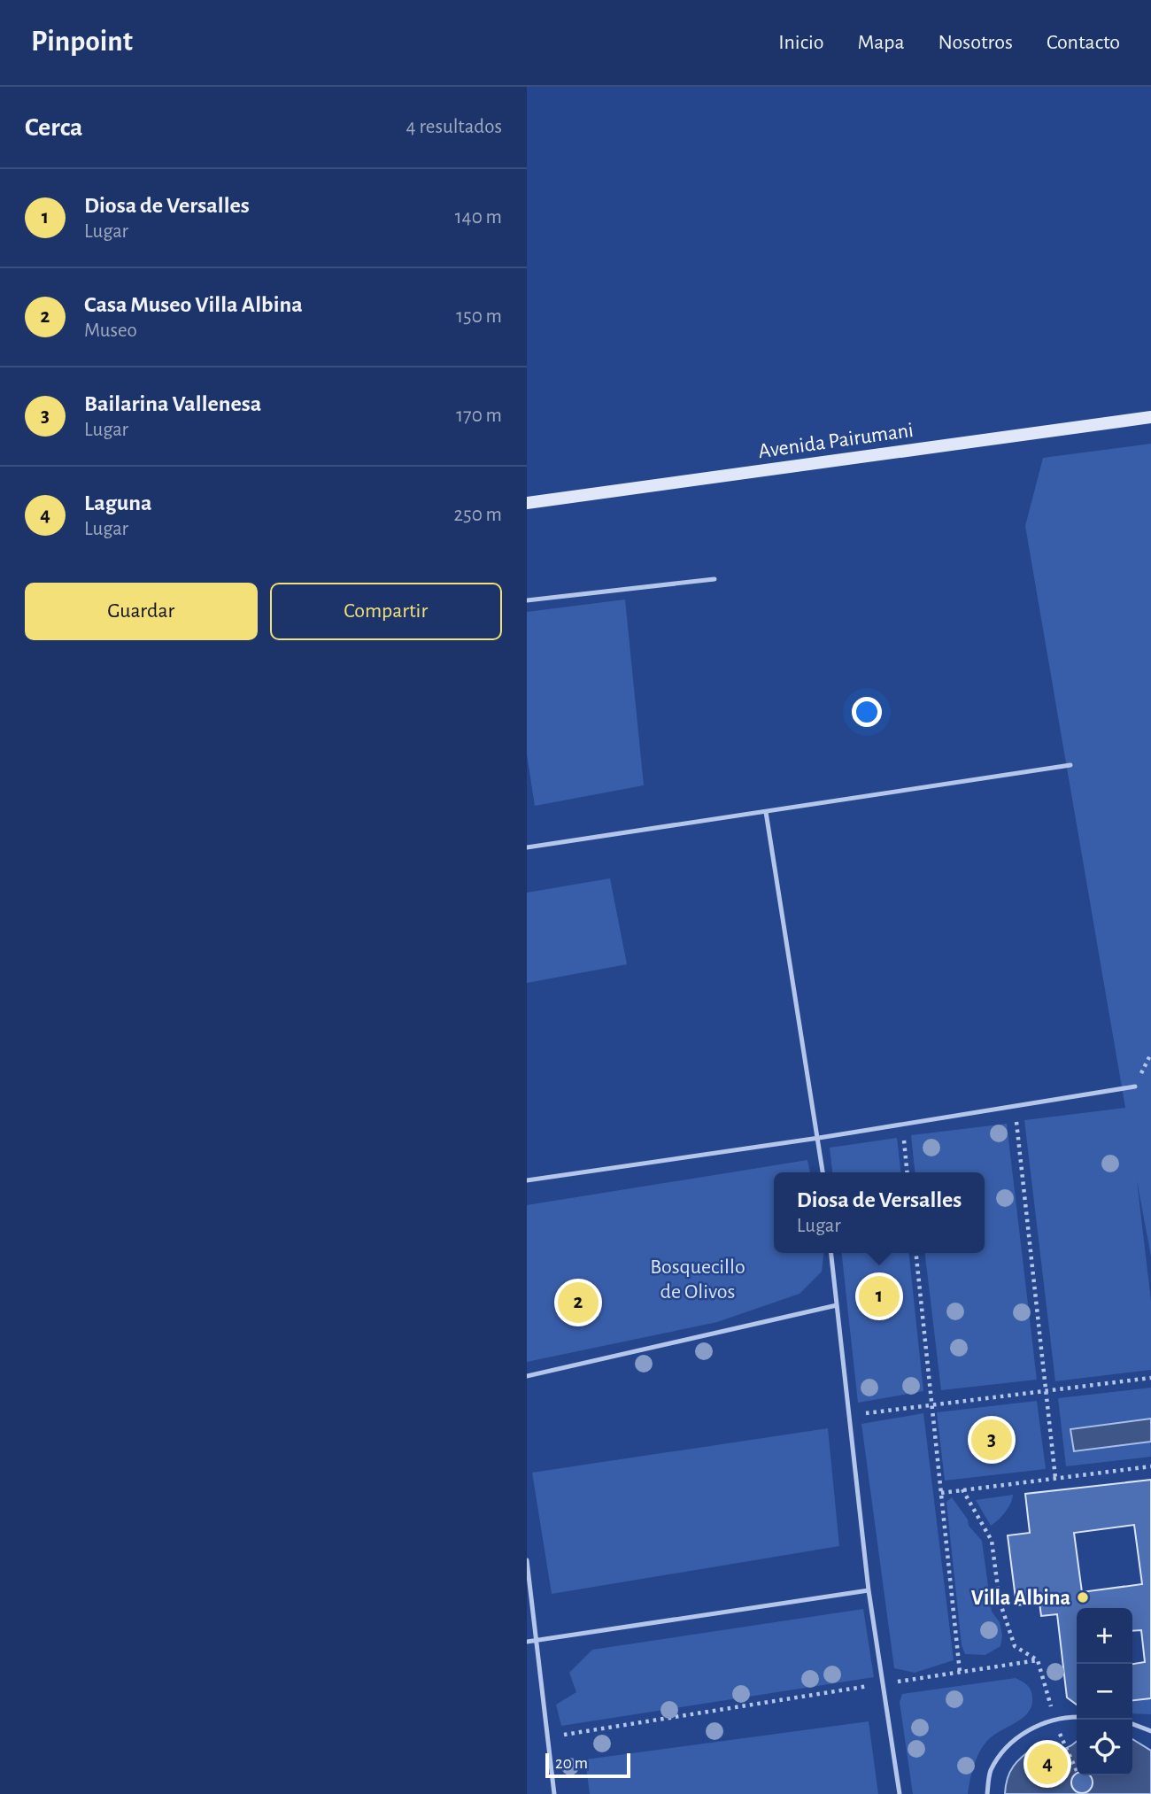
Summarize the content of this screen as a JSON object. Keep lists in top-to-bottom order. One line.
{"streets":{"main road":["Avenida Pairumani"]},"parks":["Bosquecillo de Olivos"],"places":["Villa Albina"],"scale_bar":"20 m","page":{"header":"Pinpoint","nav":["Inicio","Mapa","Nosotros","Contacto"],"heading":["Cerca","4 resultados"],"list":[{"mark":"1","name":"Diosa de Versalles","note":"Lugar","value":"140 m"},{"mark":"2","name":"Casa Museo Villa Albina","note":"Museo","value":"150 m"},{"mark":"3","name":"Bailarina Vallenesa","note":"Lugar","value":"170 m"},{"mark":"4","name":"Laguna","note":"Lugar","value":"250 m"}],"buttons":["Guardar","Compartir"],"popup":["Diosa de Versalles","Lugar"],"pins":["1","2","3","4"],"map_buttons":["+","−"],"scale":"20 m"}}
